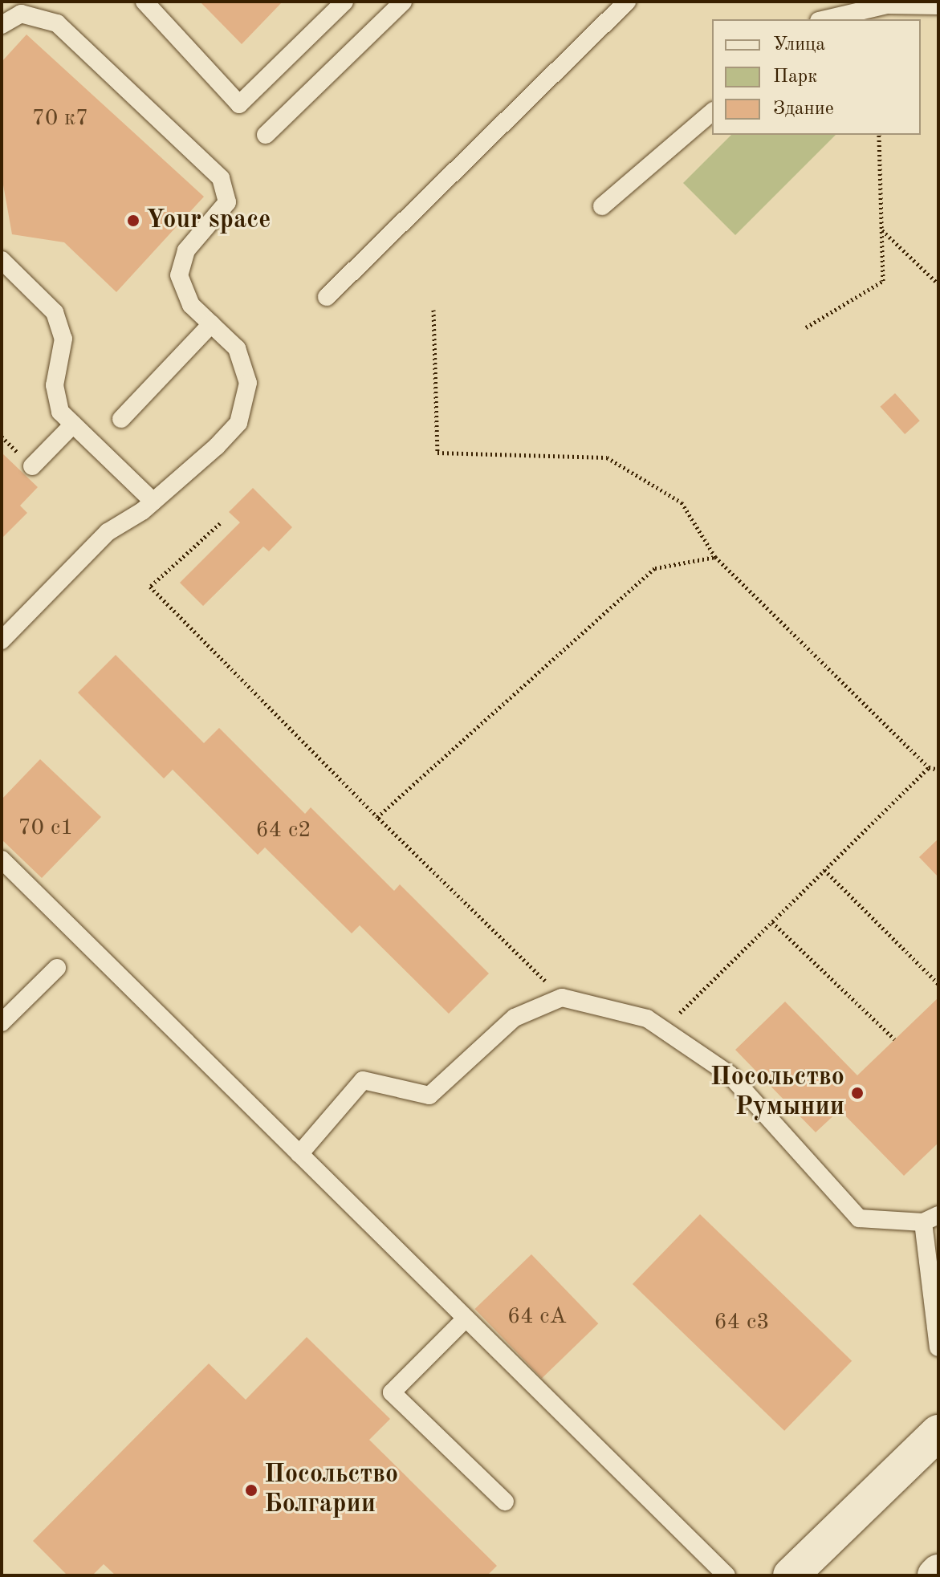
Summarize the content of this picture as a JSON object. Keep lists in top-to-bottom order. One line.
{"places":["Your space","Посольство Румынии","Посольство Болгарии"],"house_numbers":["70 к7","70 с1","64 с2","64 сА","64 с3"],"legend":["Улица","Парк","Здание"]}
